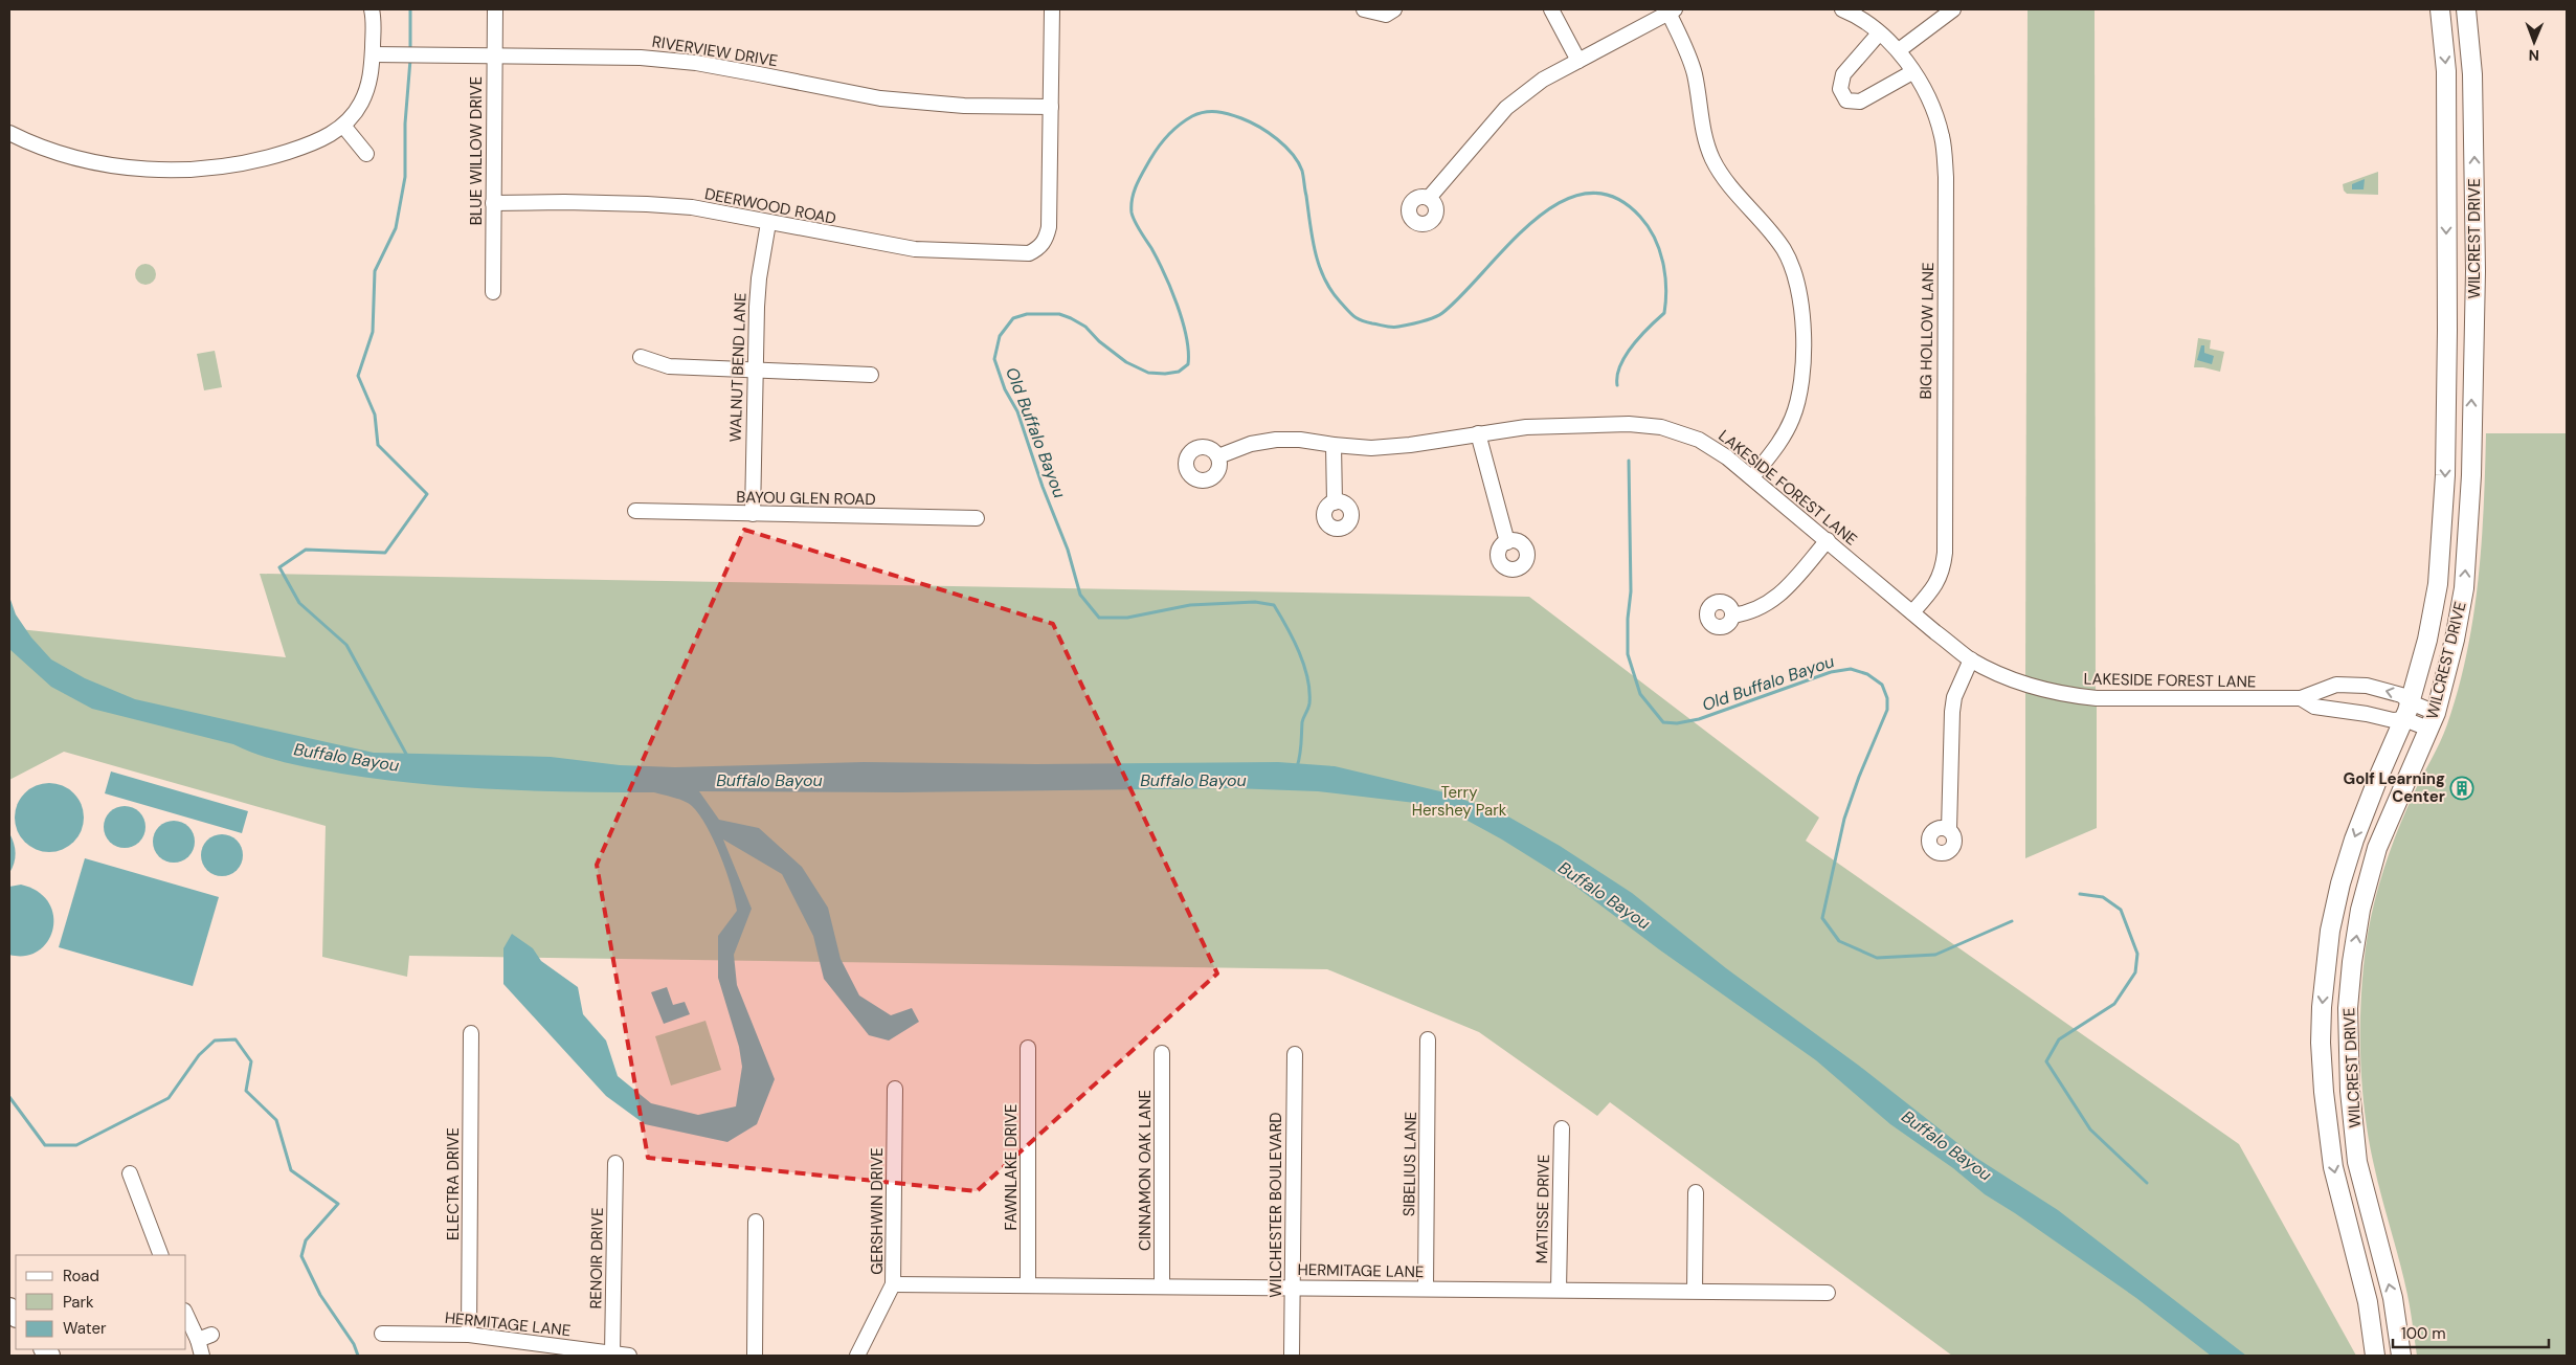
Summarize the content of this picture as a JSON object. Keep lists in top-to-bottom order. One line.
{"streets":{"main road":["WILCREST DRIVE"],"street":["RIVERVIEW DRIVE","BLUE WILLOW DRIVE","DEERWOOD ROAD","BIG HOLLOW LANE","WALNUT BEND LANE","LAKESIDE FOREST LANE","BAYOU GLEN ROAD","SIBELIUS LANE","FAWNLAKE DRIVE","CINNAMON OAK LANE","ELECTRA DRIVE","WILCHESTER BOULEVARD","MATISSE DRIVE","GERSHWIN DRIVE","RENOIR DRIVE","HERMITAGE LANE"]},"crossings":[["RIVERVIEW DRIVE","BLUE WILLOW DRIVE"],["RIVERVIEW DRIVE","DEERWOOD ROAD"],["BLUE WILLOW DRIVE","DEERWOOD ROAD"],["DEERWOOD ROAD","WALNUT BEND LANE"],["WILCREST DRIVE","LAKESIDE FOREST LANE"],["BIG HOLLOW LANE","LAKESIDE FOREST LANE"],["WALNUT BEND LANE","BAYOU GLEN ROAD"],["SIBELIUS LANE","HERMITAGE LANE"],["FAWNLAKE DRIVE","HERMITAGE LANE"],["CINNAMON OAK LANE","HERMITAGE LANE"],["ELECTRA DRIVE","HERMITAGE LANE"],["WILCHESTER BOULEVARD","HERMITAGE LANE"],["MATISSE DRIVE","HERMITAGE LANE"],["GERSHWIN DRIVE","HERMITAGE LANE"],["RENOIR DRIVE","HERMITAGE LANE"]],"water":["Old Buffalo Bayou","Buffalo Bayou"],"parks":["Terry Hershey Park"],"places":{"building":["Golf Learning Center"]},"legend":["Road","Park","Water"],"scale_bar":"100 m","north":"bottom"}
